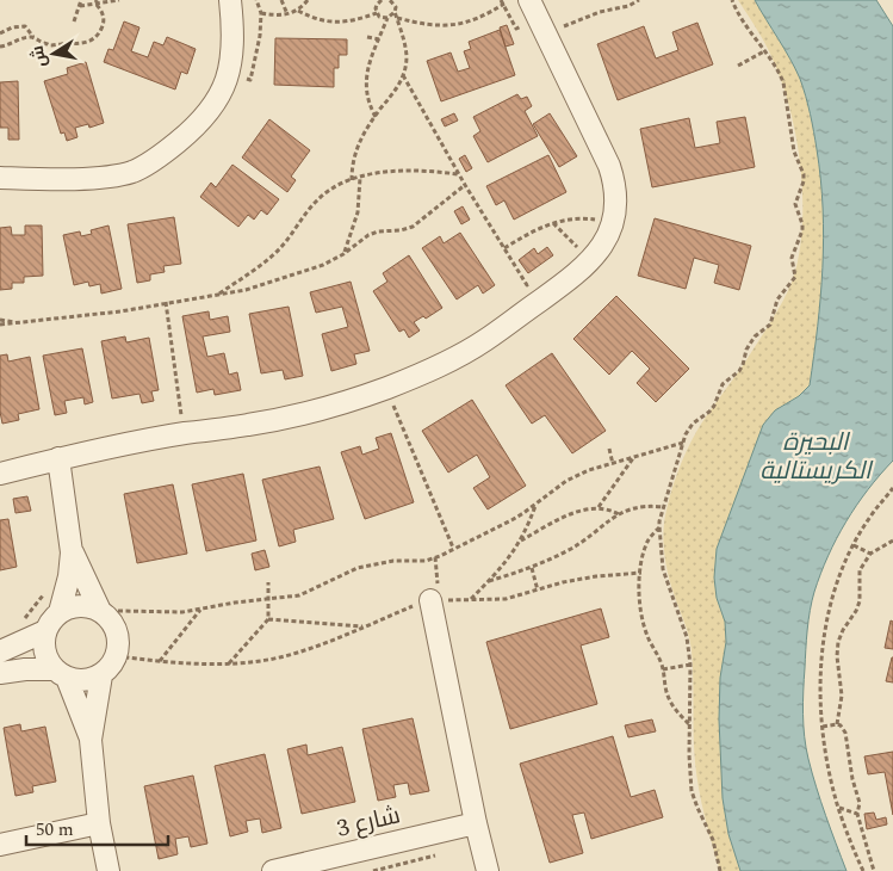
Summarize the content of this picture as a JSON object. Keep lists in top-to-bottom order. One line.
{"streets":{"street":["شارع 3"]},"water":["البحيرة الكريستالية"],"scale_bar":"50 m","north":"left"}
